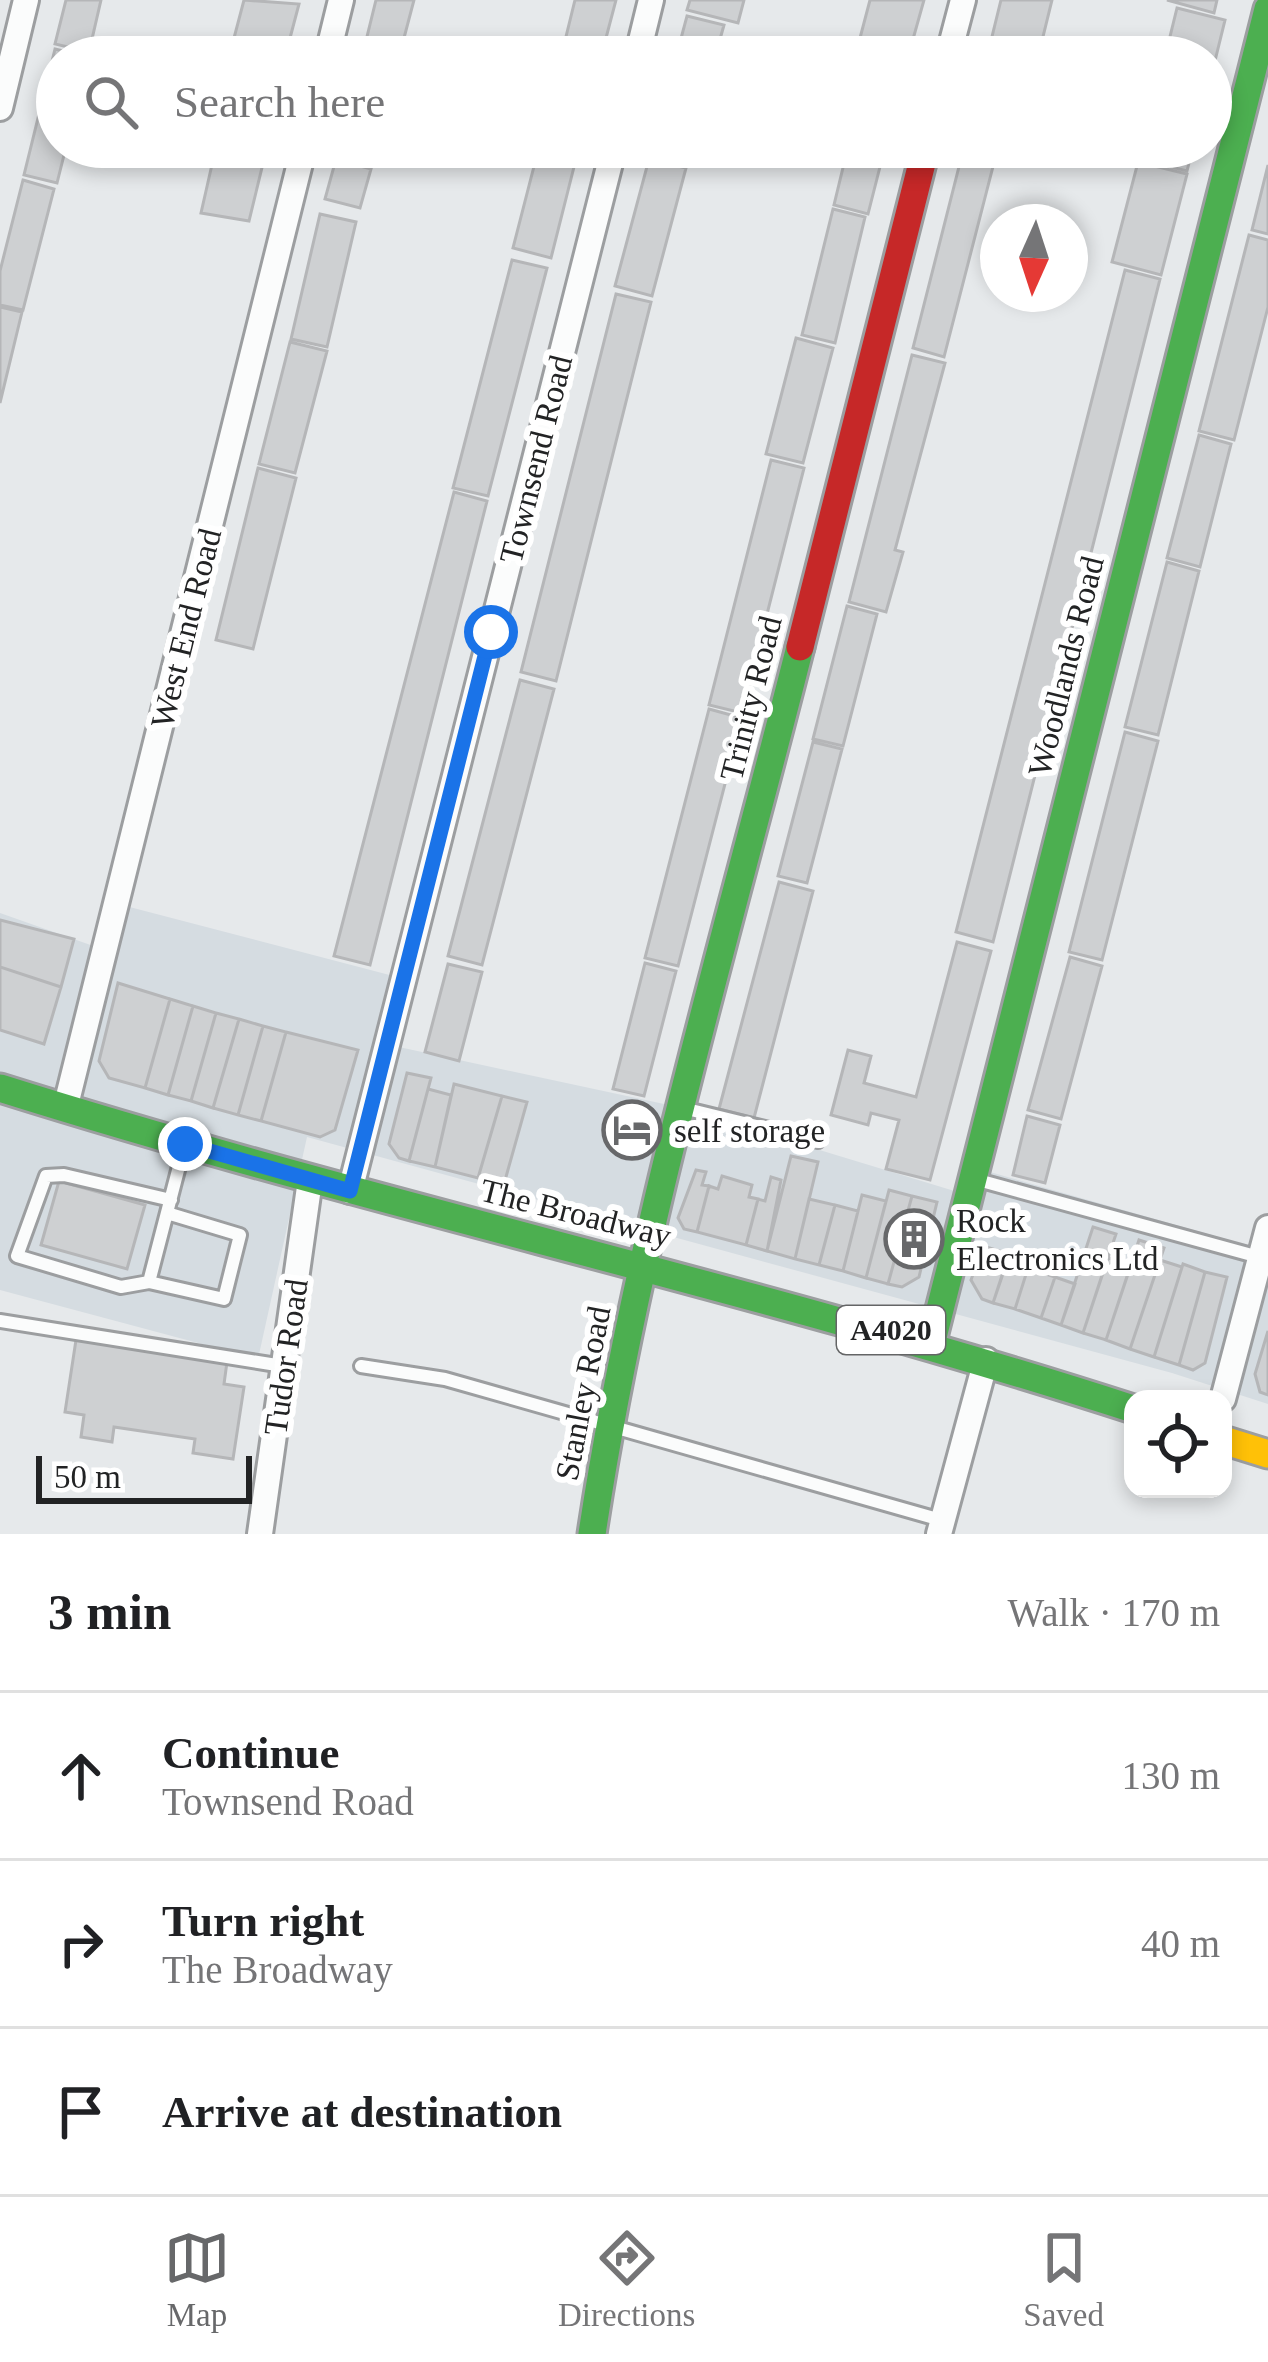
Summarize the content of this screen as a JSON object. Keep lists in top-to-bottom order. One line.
{"streets":{"street":["Townsend Road","West End Road","Woodlands Road","Trinity Road","The Broadway","A4020","Tudor Road","Stanley Road"]},"crossings":[["Townsend Road","The Broadway"],["West End Road","The Broadway"],["Woodlands Road","The Broadway"],["Trinity Road","The Broadway"],["Trinity Road","Stanley Road"],["The Broadway","Tudor Road"],["The Broadway","Stanley Road"]],"places":{"hotel":["self storage"],"building":["Rock Electronics Ltd"]},"scale_bar":"50 m","north":"bottom","page":{"search":"Search here","scale":"50 m","heading":["3 min","Walk · 170 m"],"list":[["Continue","Townsend Road","130 m"],["Turn right","The Broadway","40 m"],"Arrive at destination"],"nav":["Map","Directions","Saved"]}}
